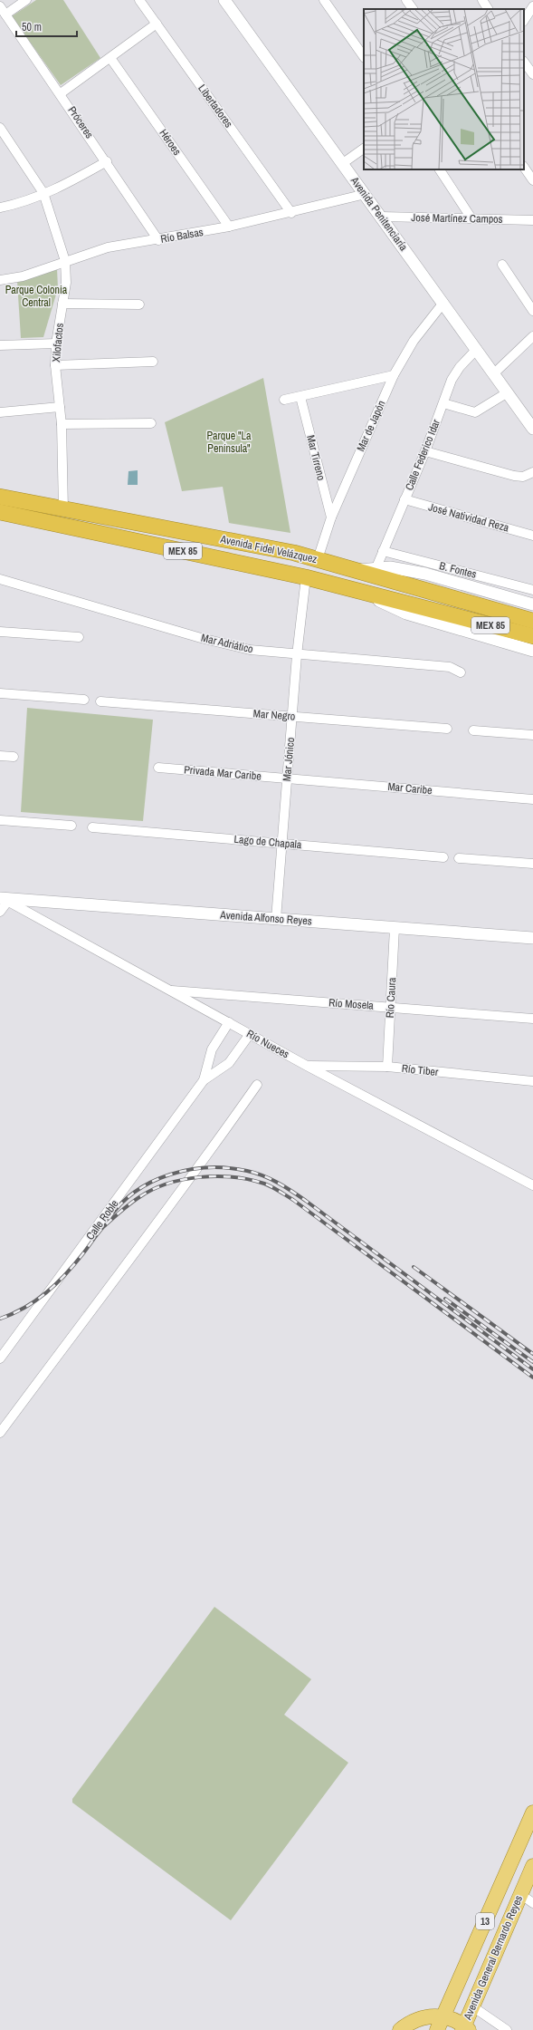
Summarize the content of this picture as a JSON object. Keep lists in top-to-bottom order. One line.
{"streets":{"highway":["Avenida Fidel Velázquez","MEX 85"],"main road":["13","Avenida General Bernardo Reyes"],"street":["Libertadores","Próceres","Héroes","Avenida Penitenciaría","José Martínez Campos","Río Balsas","Xilofactos","Mar de Japón","Calle Federico Idar","Mar Tirreno","José Natividad Reza","B. Fontes","Mar Adriático","Mar Negro","Mar Jónico","Privada Mar Caribe","Mar Caribe","Lago de Chapala","Avenida Alfonso Reyes","Río Caura","Río Mosela","Río Nueces","Río Tiber","Calle Roble"]},"crossings":[["Libertadores","Río Balsas"],["Próceres","Río Balsas"],["Héroes","Río Balsas"],["Avenida Penitenciaría","José Martínez Campos"],["Avenida Penitenciaría","Río Balsas"],["Avenida Penitenciaría","Mar de Japón"],["Avenida Penitenciaría","Calle Federico Idar"],["Río Balsas","Xilofactos"],["Xilofactos","Avenida Fidel Velázquez"],["Mar de Japón","Mar Tirreno"],["Mar de Japón","Avenida Fidel Velázquez"],["Calle Federico Idar","José Natividad Reza"],["Calle Federico Idar","B. Fontes"],["Avenida Fidel Velázquez","Mar Jónico"],["Mar Adriático","Mar Jónico"],["Mar Negro","Mar Jónico"],["Mar Jónico","Privada Mar Caribe"],["Mar Jónico","Mar Caribe"],["Mar Jónico","Lago de Chapala"],["Mar Jónico","Avenida Alfonso Reyes"],["Privada Mar Caribe","Mar Caribe"],["Avenida Alfonso Reyes","Río Caura"],["Avenida Alfonso Reyes","Río Nueces"],["Río Caura","Río Mosela"],["Río Caura","Río Tiber"],["Río Mosela","Río Nueces"],["Río Nueces","Río Tiber"],["Río Nueces","Calle Roble"],["13","Avenida General Bernardo Reyes"]],"parks":["Parque Colonia Central","Parque \"La Península\""],"scale_bar":"50 m"}
